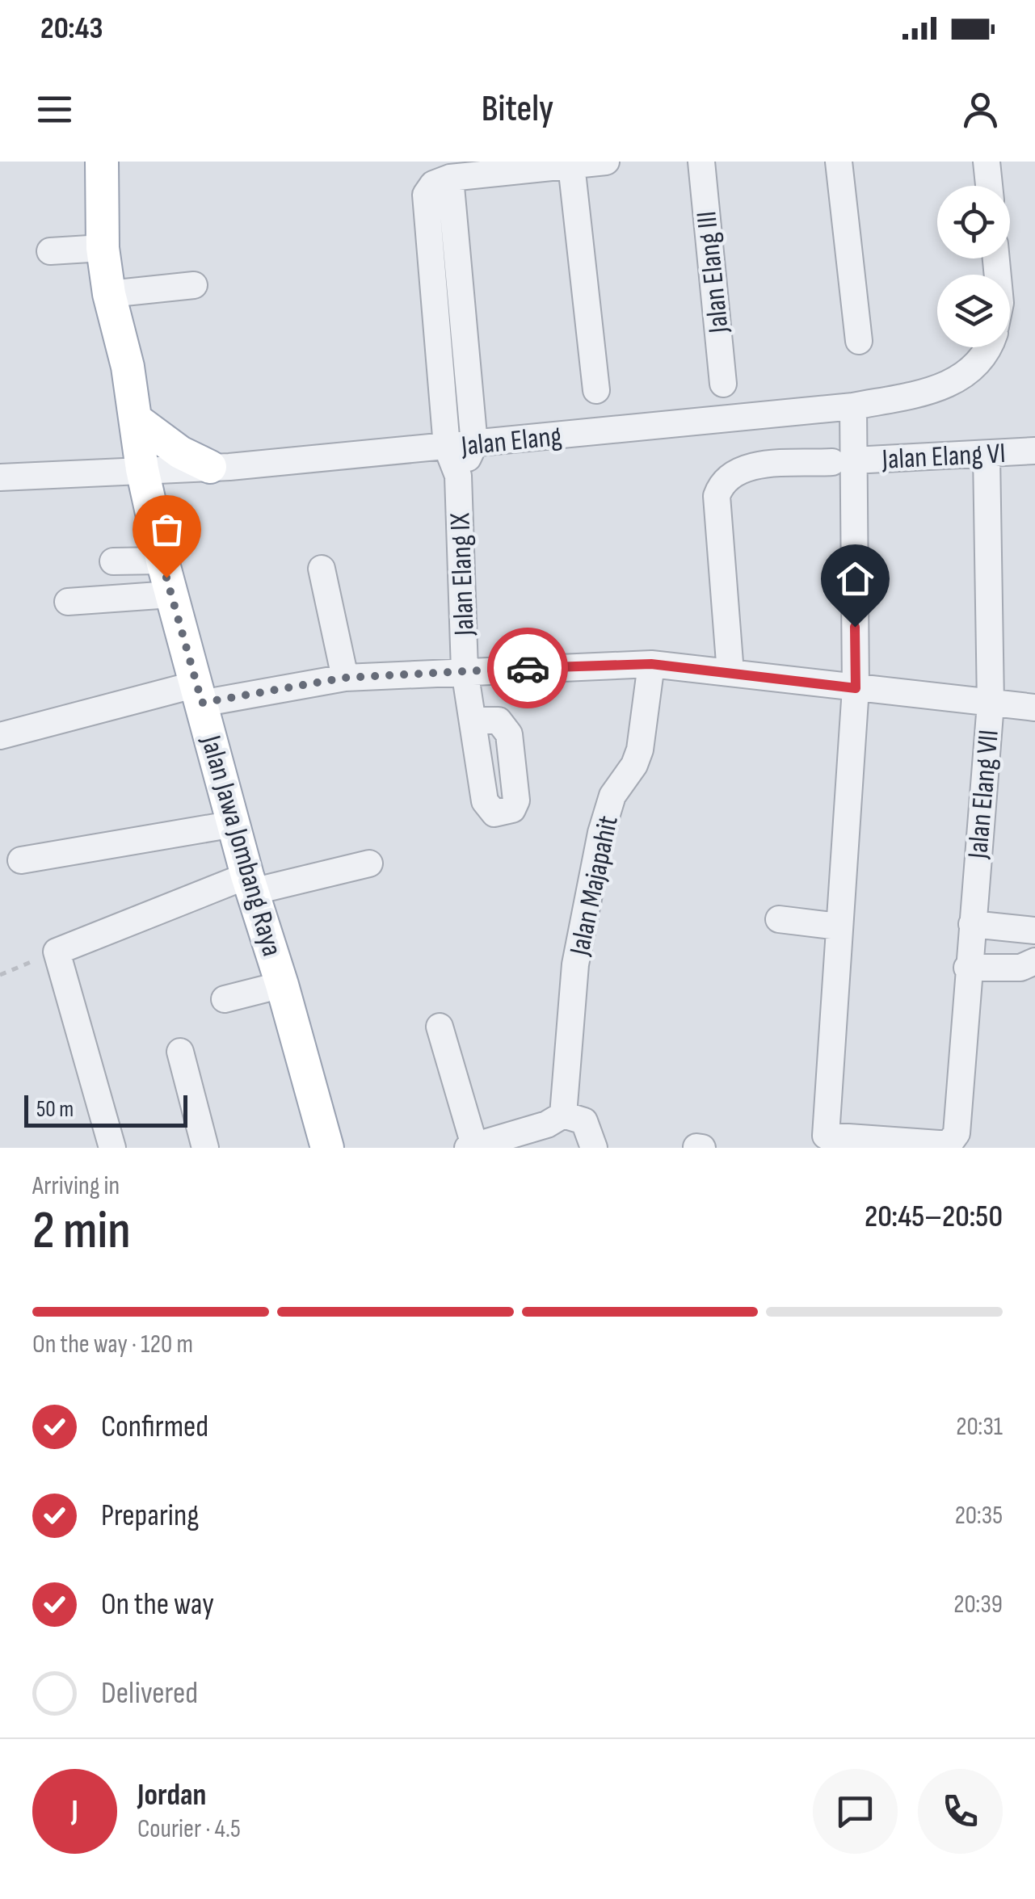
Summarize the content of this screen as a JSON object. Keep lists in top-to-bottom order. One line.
{"streets":{"main road":["Jalan Jawa Jombang Raya"],"street":["Jalan Elang III","Jalan Elang","Jalan Elang VI","Jalan Elang IX","Jalan Elang VII","Jalan Majapahit"]},"crossings":[["Jalan Elang","Jalan Elang IX"],["Jalan Elang","Jalan Jawa Jombang Raya"],["Jalan Elang VI","Jalan Elang VII"]],"scale_bar":"50 m","page":{"status":"20:43","header":"Bitely","scale":"50 m","heading":["2 min","Arriving in","20:45–20:50"],"panel":["Jordan","Courier · 4.5"],"bar":"On the way · 120 m","list":[["Confirmed","20:31"],["Preparing","20:35"],["On the way","20:39"],"Delivered"],"round":"J"}}
